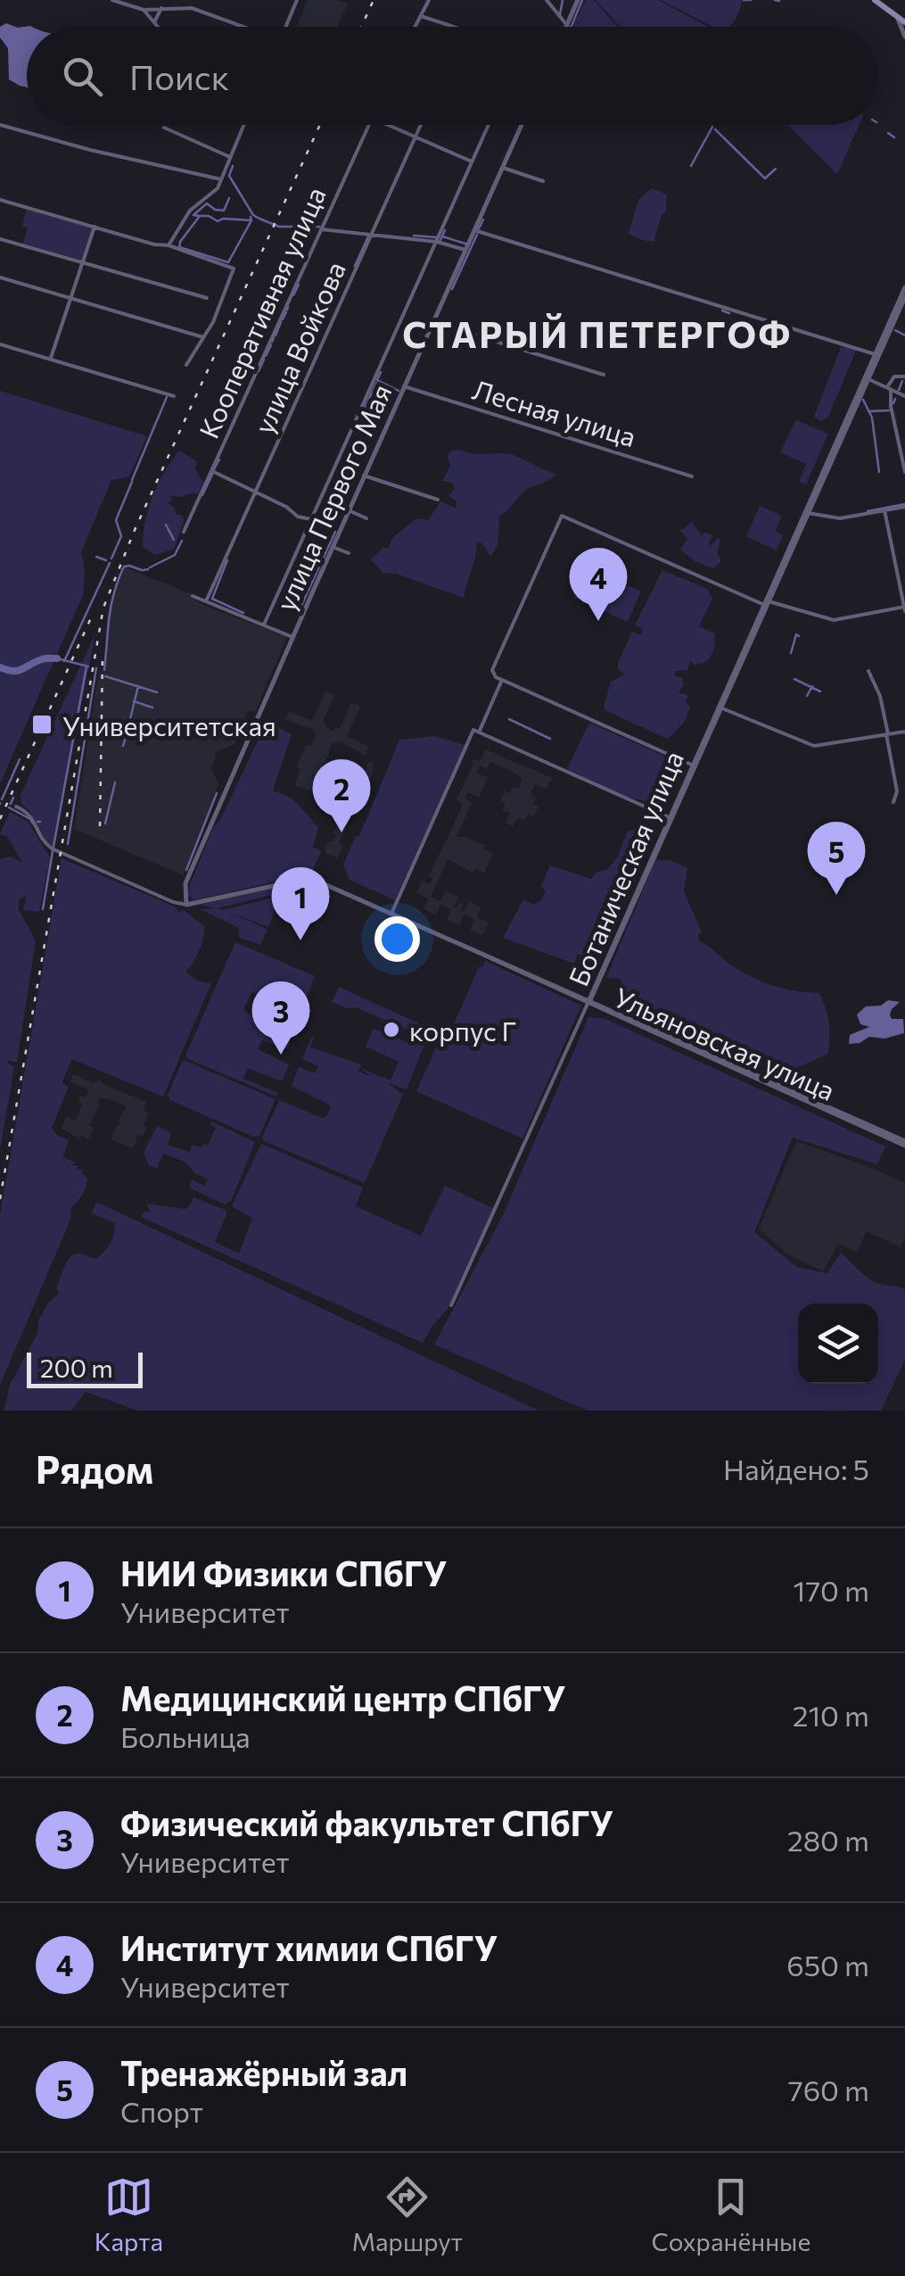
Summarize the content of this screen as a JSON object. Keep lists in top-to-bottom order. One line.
{"streets":{"street":["Кооперативная улица","улица Войкова","Лесная улица","улица Первого Мая","Ботаническая улица","Ульяновская улица"]},"crossings":[["Лесная улица","улица Первого Мая"],["улица Первого Мая","Ульяновская улица"],["Ботаническая улица","Ульяновская улица"]],"districts":["СТАРЫЙ ПЕТЕРГОФ"],"places":{"transit":["Университетская"],"other":["корпус Г"]},"scale_bar":"200 m","page":{"search":"Поиск","pins":["4","2","5","1","3"],"scale":"200 m","heading":["Рядом","Найдено: 5"],"list":[{"mark":"1","name":"НИИ Физики СПбГУ","note":"Университет","value":"170 m"},{"mark":"2","name":"Медицинский центр СПбГУ","note":"Больница","value":"210 m"},{"mark":"3","name":"Физический факультет СПбГУ","note":"Университет","value":"280 m"},{"mark":"4","name":"Институт химии СПбГУ","note":"Университет","value":"650 m"},{"mark":"5","name":"Тренажёрный зал","note":"Спорт","value":"760 m"}],"nav":["Карта","Маршрут","Сохранённые"]}}
